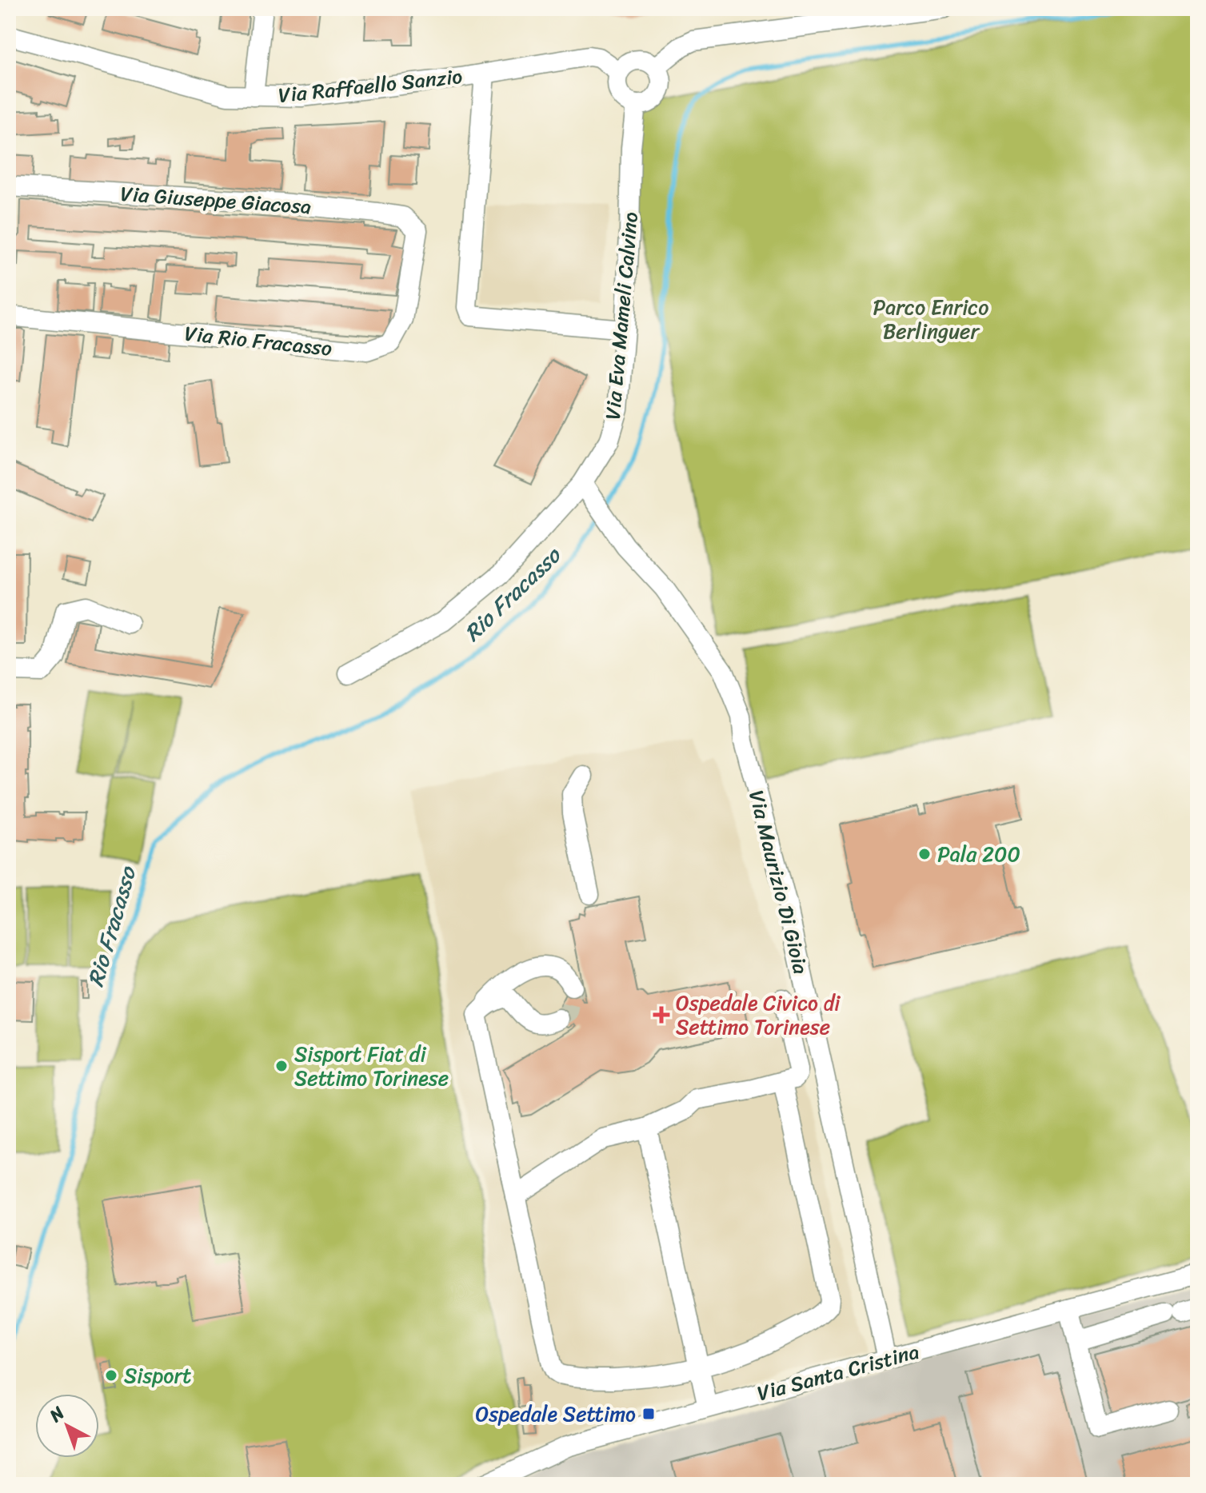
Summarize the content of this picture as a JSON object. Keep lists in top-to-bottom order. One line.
{"streets":{"street":["Via Raffaello Sanzio","Via Giuseppe Giacosa","Via Eva Mameli Calvino","Via Rio Fracasso","Via Maurizio Di Gioia","Via Santa Cristina"]},"crossings":[["Via Raffaello Sanzio","Via Eva Mameli Calvino"],["Via Giuseppe Giacosa","Via Rio Fracasso"],["Via Eva Mameli Calvino","Via Maurizio Di Gioia"],["Via Maurizio Di Gioia","Via Santa Cristina"]],"water":["Rio Fracasso"],"parks":["Parco Enrico Berlinguer"],"places":{"other":["Pala 200","Sisport Fiat di Settimo Torinese","Sisport"],"health":["Ospedale Civico di Settimo Torinese"],"transit":["Ospedale Settimo"]},"north":"top left"}
